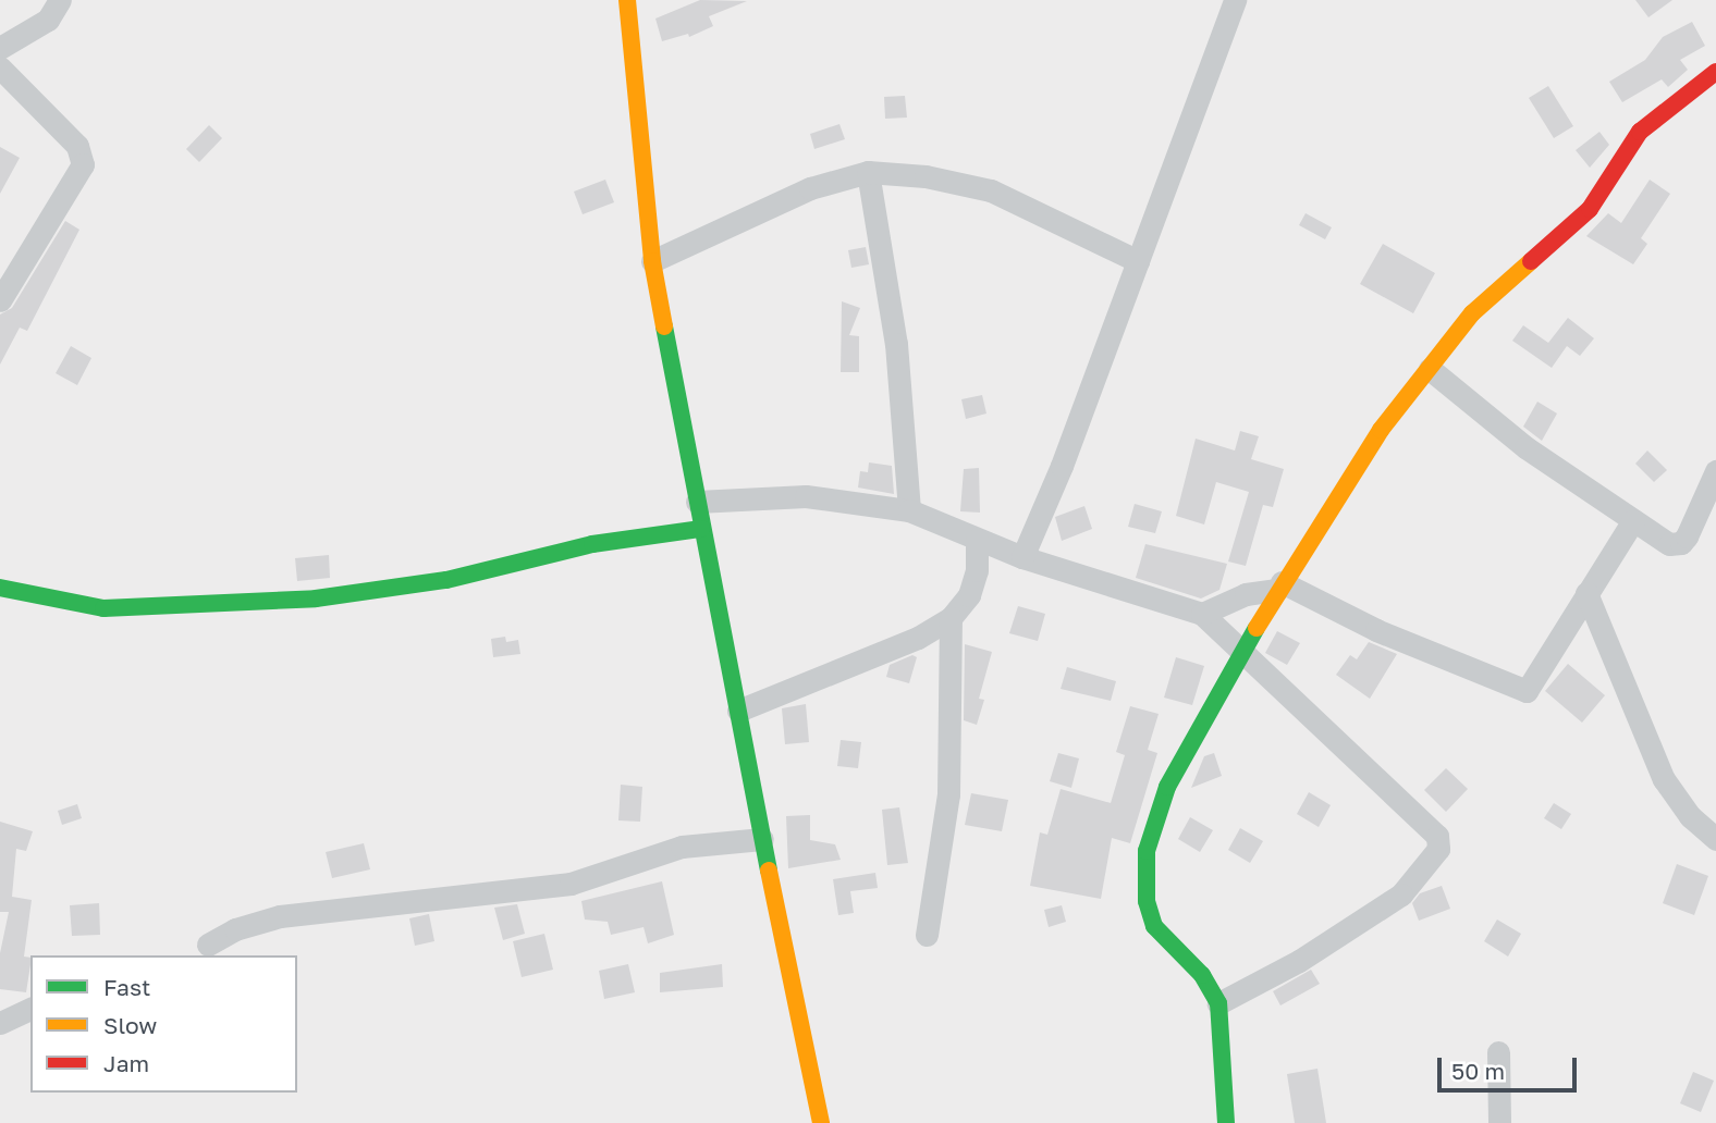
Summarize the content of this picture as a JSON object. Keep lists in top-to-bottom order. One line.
{"legend":["Fast","Slow","Jam"],"scale_bar":"50 m"}
